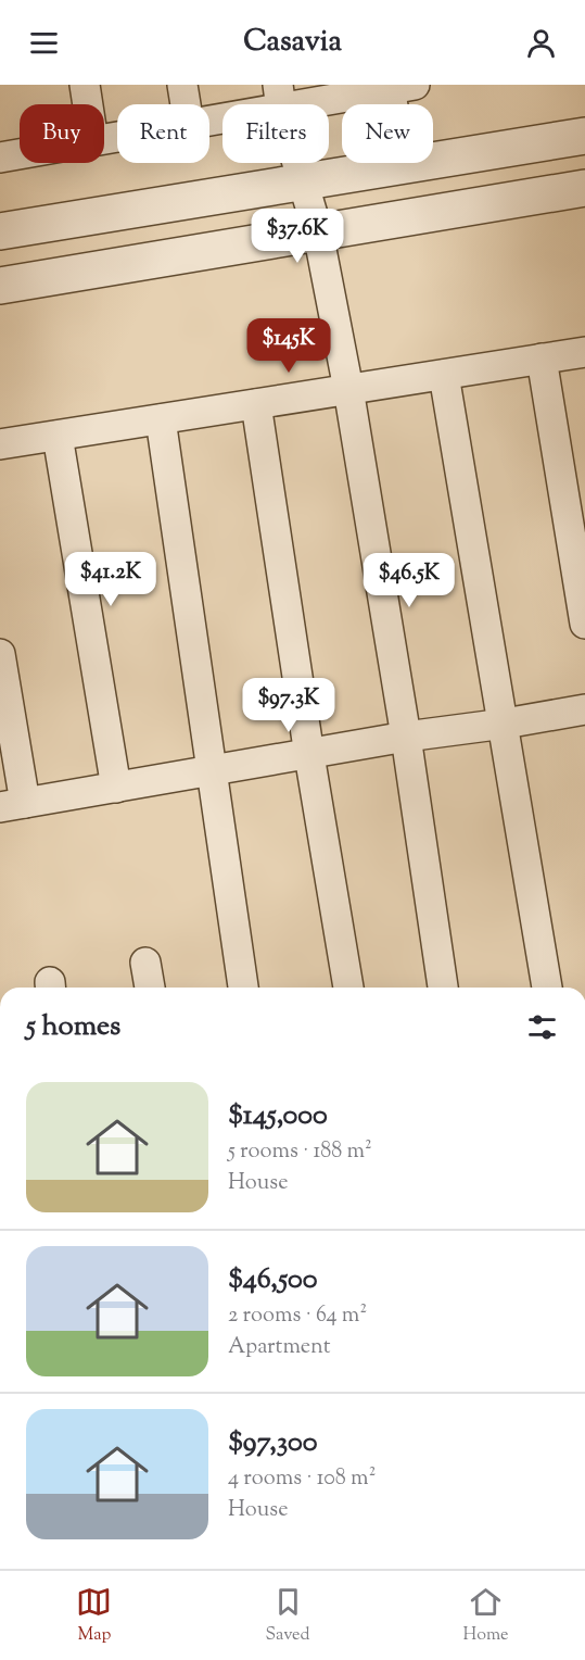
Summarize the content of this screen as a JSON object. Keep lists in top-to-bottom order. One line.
{"page":{"header":"Casavia","chip":["Buy","Rent","Filters","New"],"price":["$37.6K","$145K","$41.2K","$46.5K","$97.3K"],"heading":"5 homes","list":[{"name":"$145,000","note":"5 rooms · 188 m² · House"},{"name":"$46,500","note":"2 rooms · 64 m² · Apartment"},{"name":"$97,300","note":"4 rooms · 108 m² · House"}],"tabs":["Map","Saved","Home"]}}
